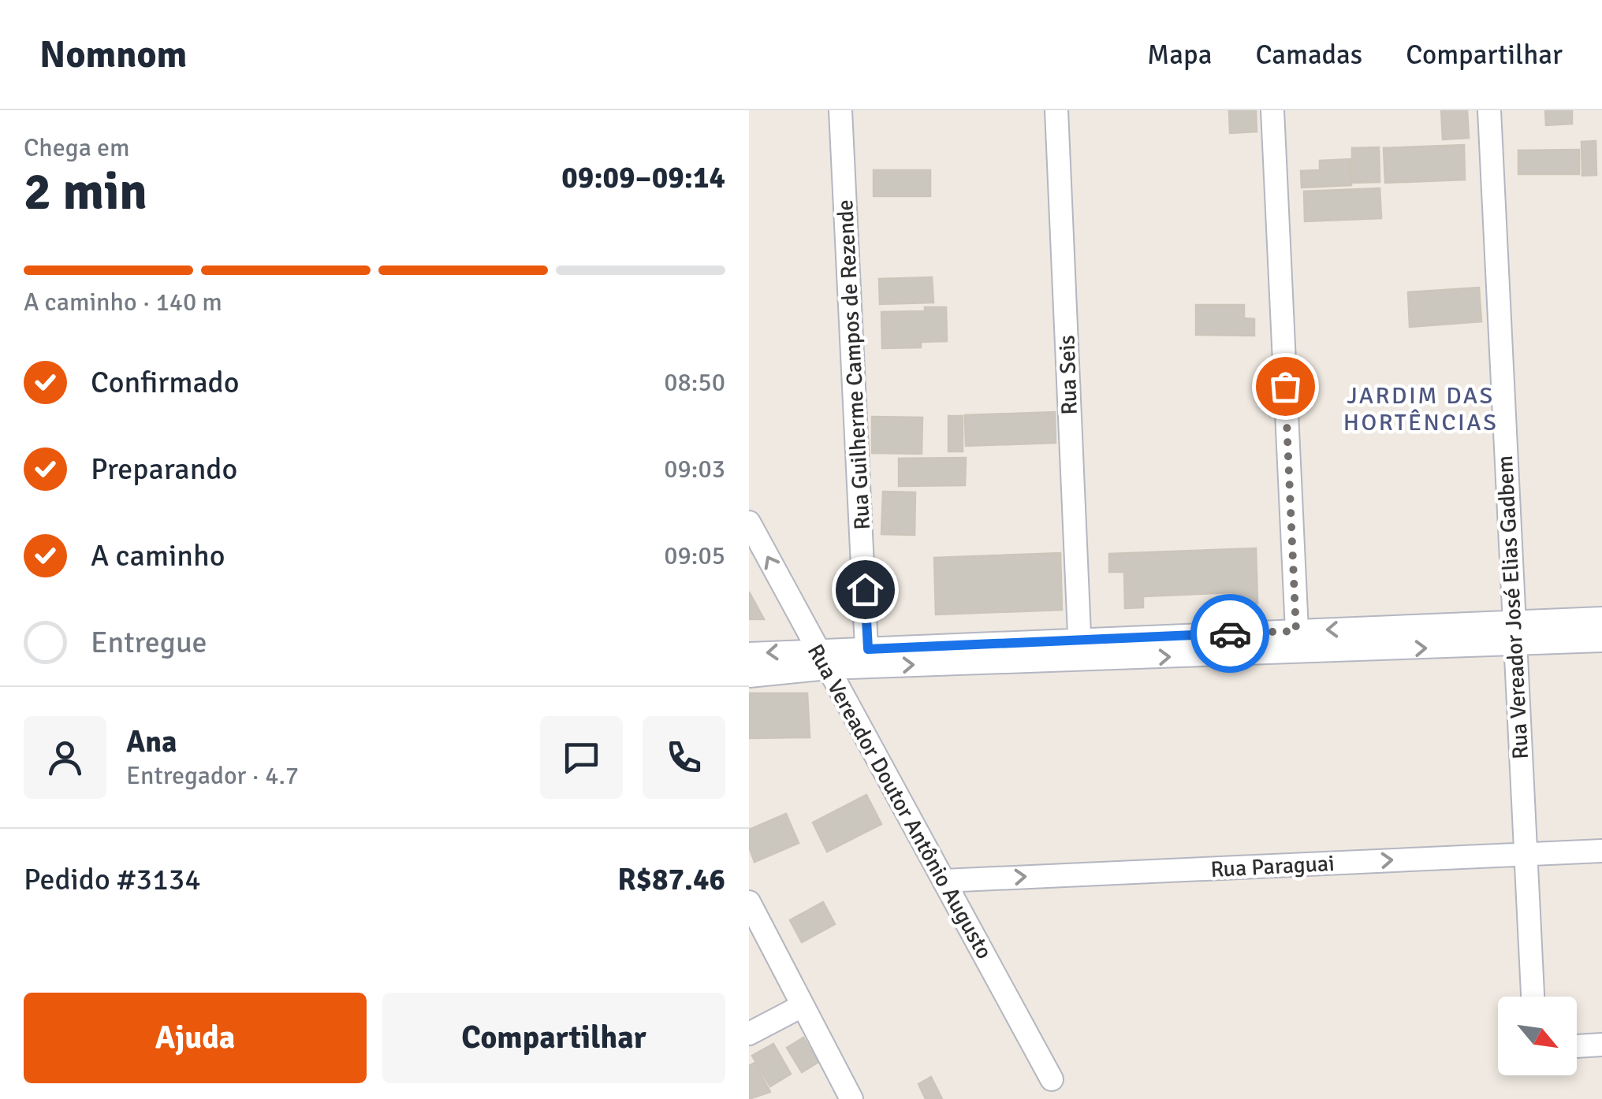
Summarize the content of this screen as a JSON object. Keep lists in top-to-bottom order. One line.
{"streets":{"street":["Rua Guilherme Campos de Rezende","Rua Seis","Rua Vereador José Elias Gadbem","Rua Vereador Doutor Antônio Augusto","Rua Paraguai"]},"crossings":[["Rua Vereador José Elias Gadbem","Rua Paraguai"],["Rua Vereador Doutor Antônio Augusto","Rua Paraguai"]],"one_way":["Rua Paraguai"],"districts":["JARDIM DAS HORTÊNCIAS"],"north":"bottom right","page":{"header":"Nomnom","nav":["Mapa","Camadas","Compartilhar"],"heading":["2 min","Chega em","09:09–09:14"],"panel":["Ana","Entregador · 4.7","Pedido #3134","R$87.46"],"bar":"A caminho · 140 m","list":[["Confirmado","08:50"],["Preparando","09:03"],["A caminho","09:05"],"Entregue"],"buttons":["Ajuda","Compartilhar"]}}
